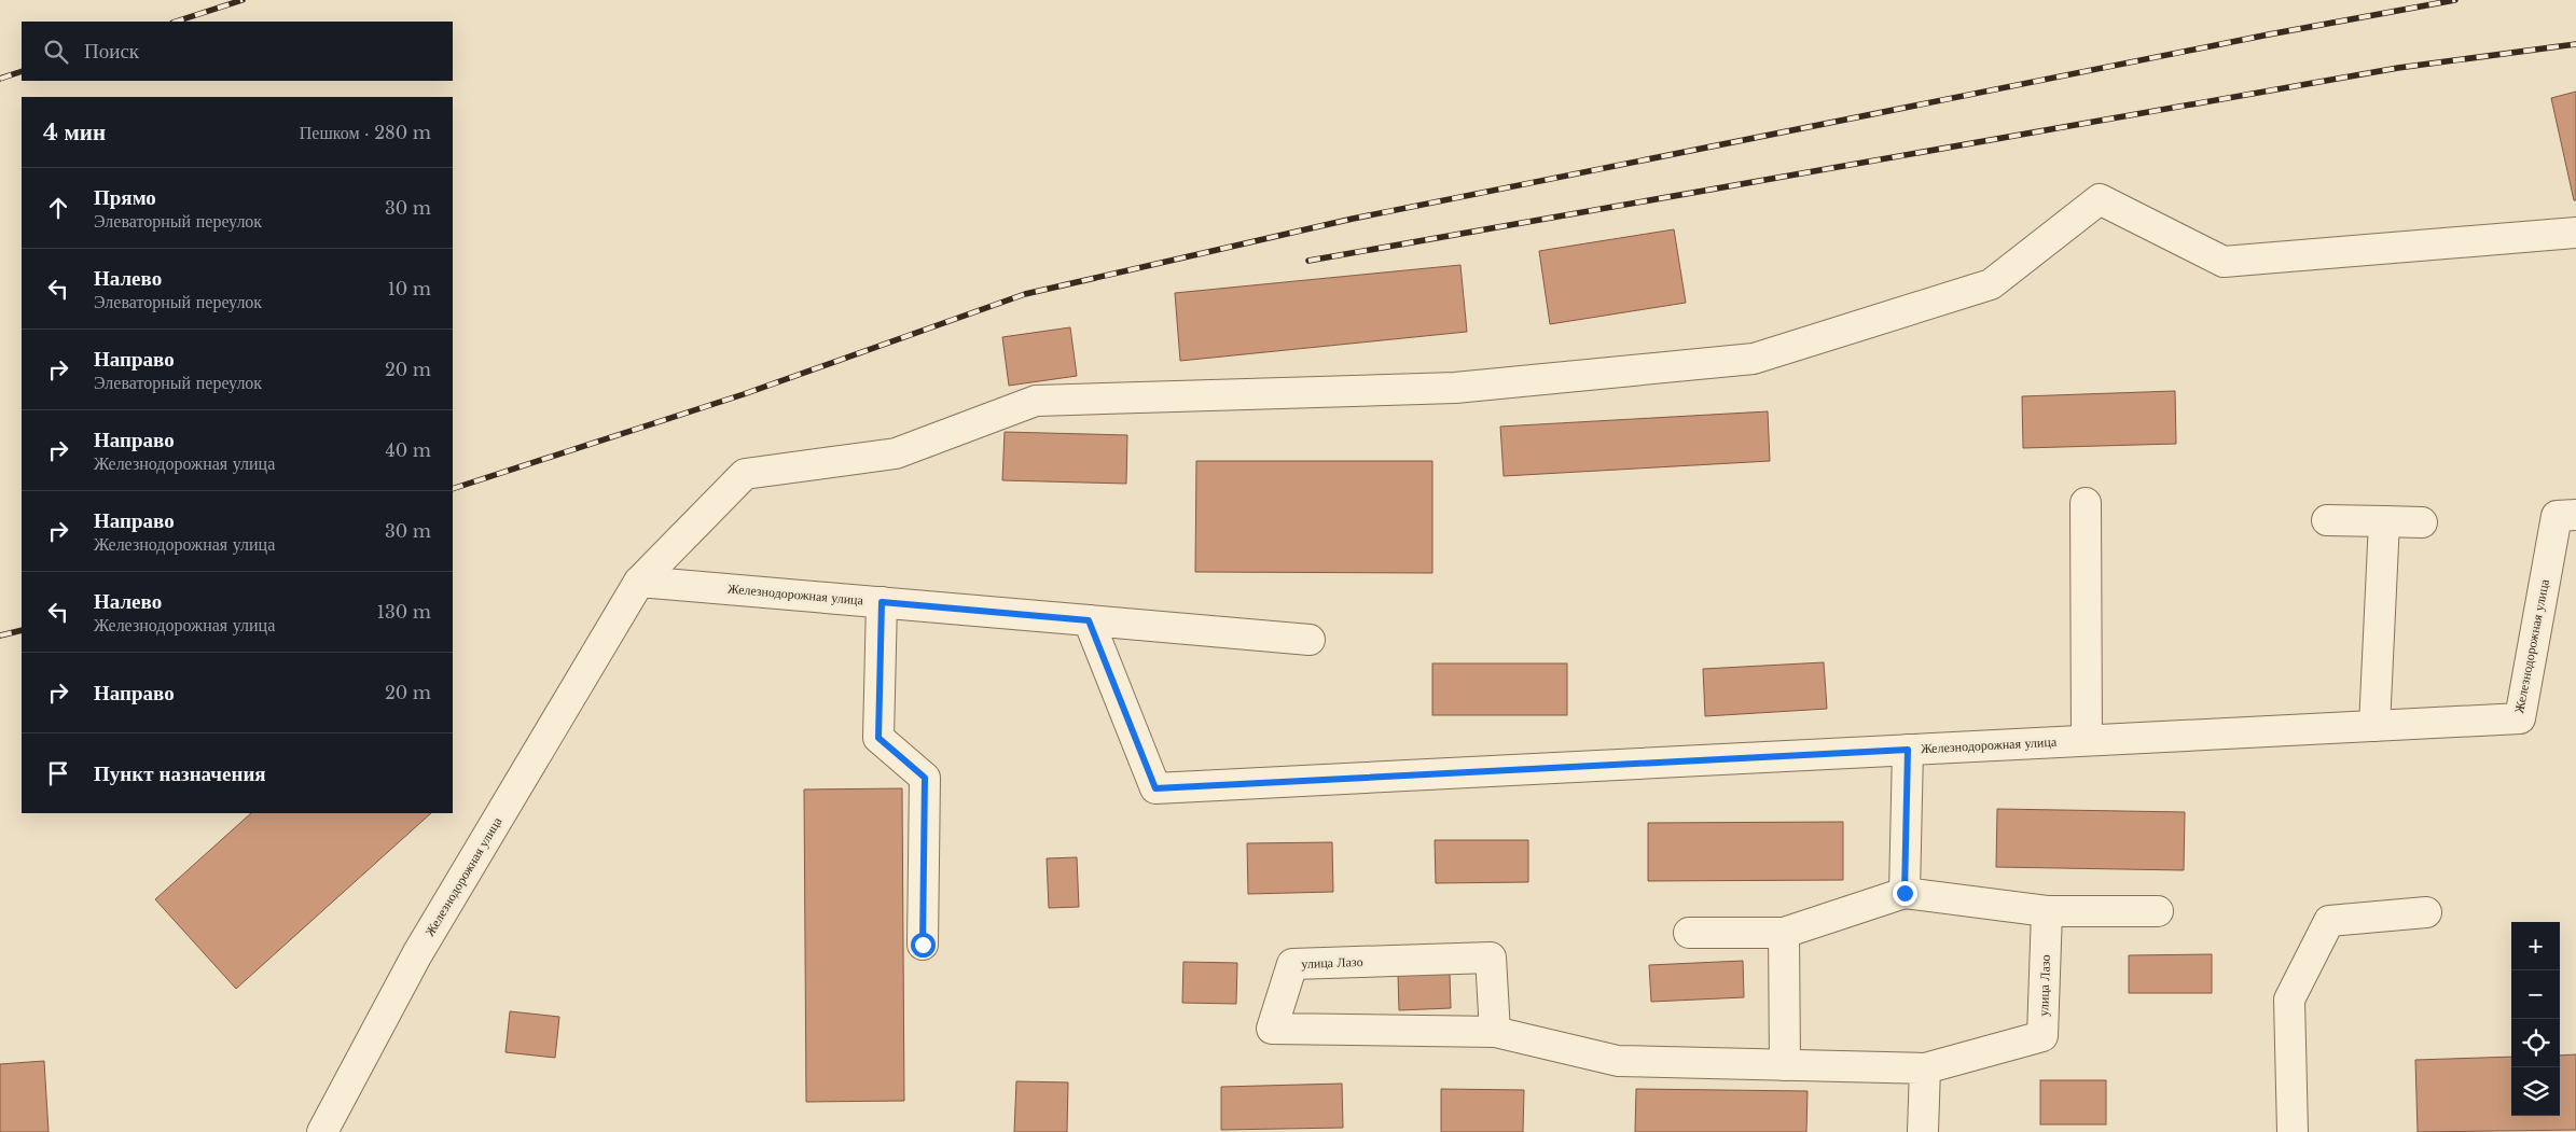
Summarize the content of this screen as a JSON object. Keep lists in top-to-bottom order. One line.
{"streets":{"street":["Железнодорожная улица","улица Лазо"]},"page":{"search":"Поиск","heading":["4 мин","Пешком · 280 m"],"list":[["Прямо","Элеваторный переулок","30 m"],["Налево","Элеваторный переулок","10 m"],["Направо","Элеваторный переулок","20 m"],["Направо","Железнодорожная улица","40 m"],["Направо","Железнодорожная улица","30 m"],["Налево","Железнодорожная улица","130 m"],["Направо","20 m"],"Пункт назначения"],"map_buttons":["+","−"]}}
